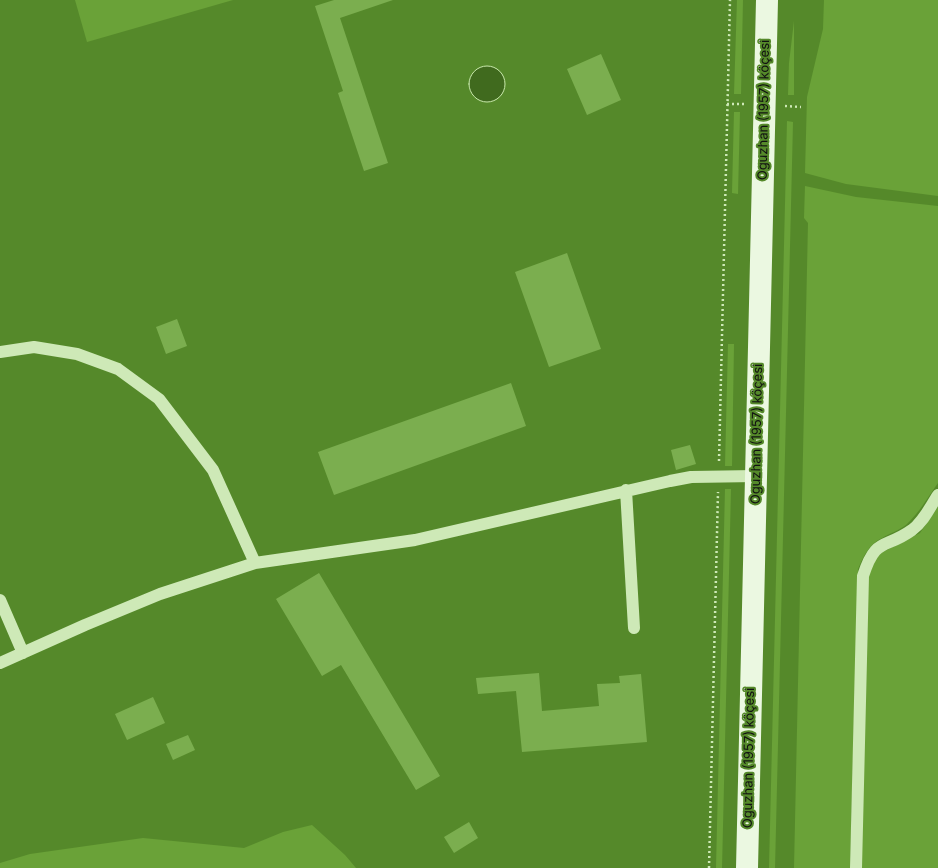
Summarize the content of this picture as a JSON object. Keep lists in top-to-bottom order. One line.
{"streets":{"main road":["Oguzhan (1957) köçesi"]}}
